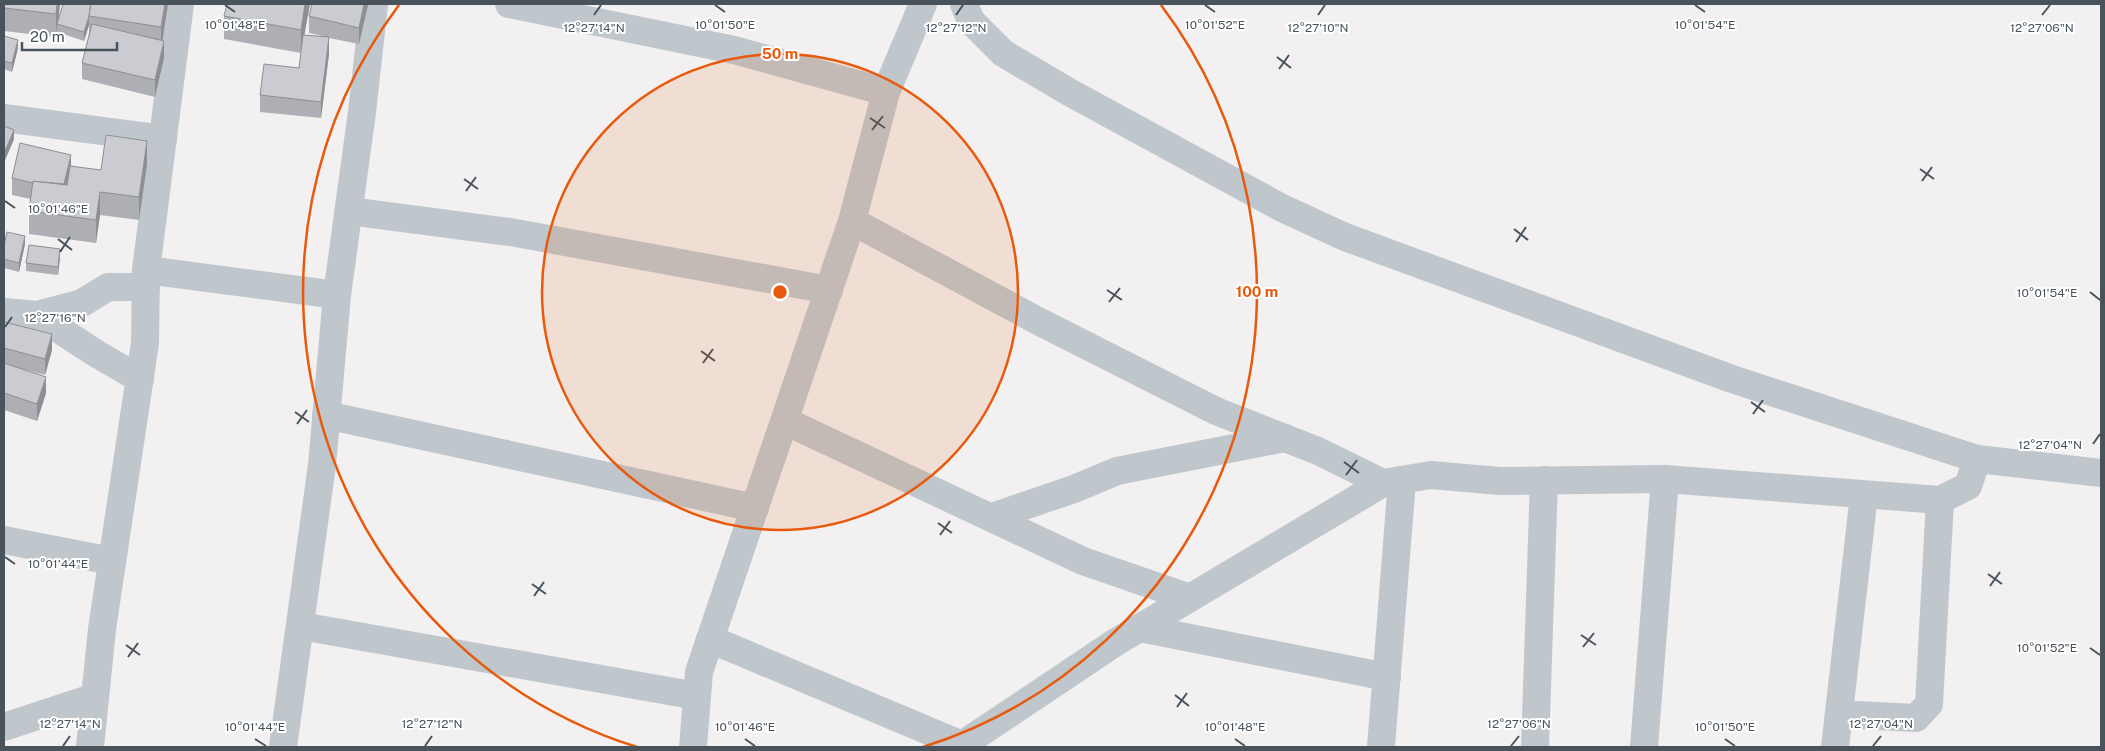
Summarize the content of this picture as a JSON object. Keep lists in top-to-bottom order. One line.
{"scale_bar":"20 m","coordinates":["10°01'54\"E","10°01'48\"E","10°01'50\"E","10°01'52\"E","12°27'10\"N","12°27'14\"N","12°27'12\"N","12°27'06\"N","10°01'46\"E","12°27'16\"N","12°27'04\"N","10°01'44\"E"],"rings":["50 m","100 m"]}
